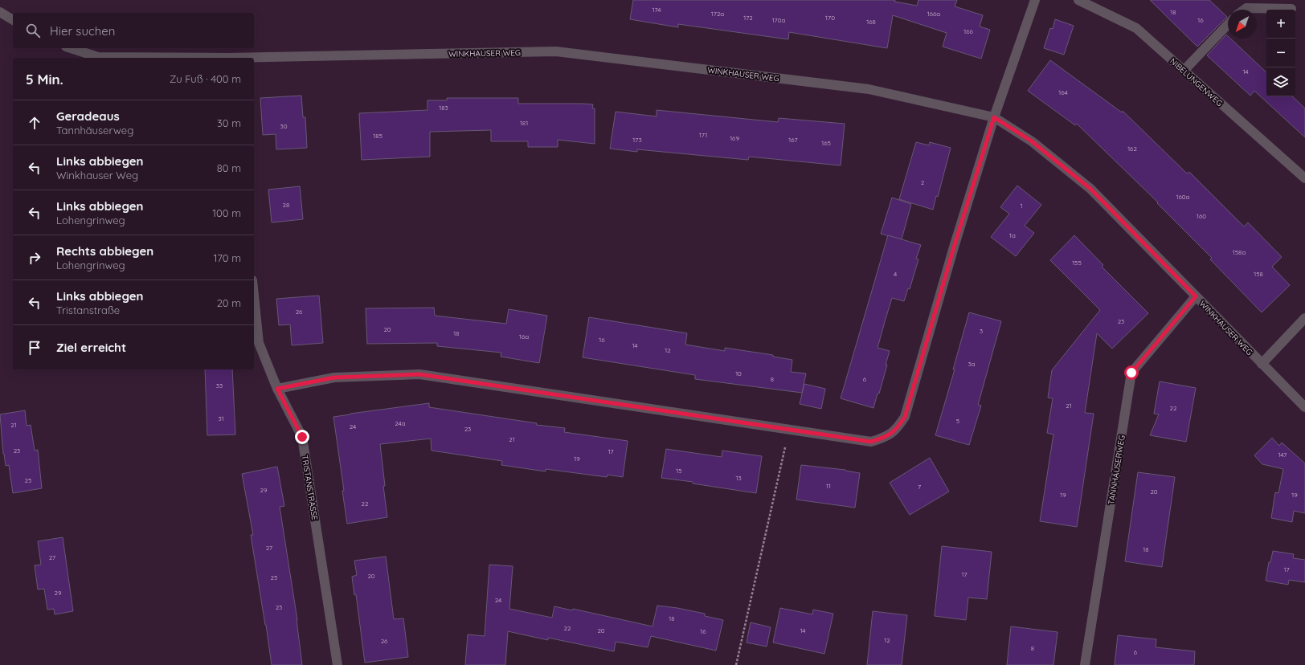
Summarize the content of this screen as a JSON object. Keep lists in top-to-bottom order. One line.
{"streets":{"street":["WINKHAUSER WEG","NIBELUNGENWEG","TANNHÄUSERWEG","TRISTANSTRASSE"]},"crossings":[["WINKHAUSER WEG","TANNHÄUSERWEG"]],"house_numbers":["174","18","172a","166a","172","170","170a","16","168","166","14","164","183","181","30","171","185","169","173","167","165","162","2","160a","28","1","160","1a","158a","155","4","158","26","23","20","3","18","16a","16","14","12","3a","10","8","6","33","21","22","31","5","24a","21","24","23","21","23","17","147","19","15","13","25","11","7","29","20","19","19","22","27","18","27","17","17","20","25","29","24","23","18","22","20","14","16","12","26","8","6"],"north":"bottom left","page":{"map_buttons":["+","−"],"search":"Hier suchen","heading":["5 Min.","Zu Fuß · 400 m"],"list":[["Geradeaus","Tannhäuserweg","30 m"],["Links abbiegen","Winkhauser Weg","80 m"],["Links abbiegen","Lohengrinweg","100 m"],["Rechts abbiegen","Lohengrinweg","170 m"],["Links abbiegen","Tristanstraße","20 m"],"Ziel erreicht"]}}
